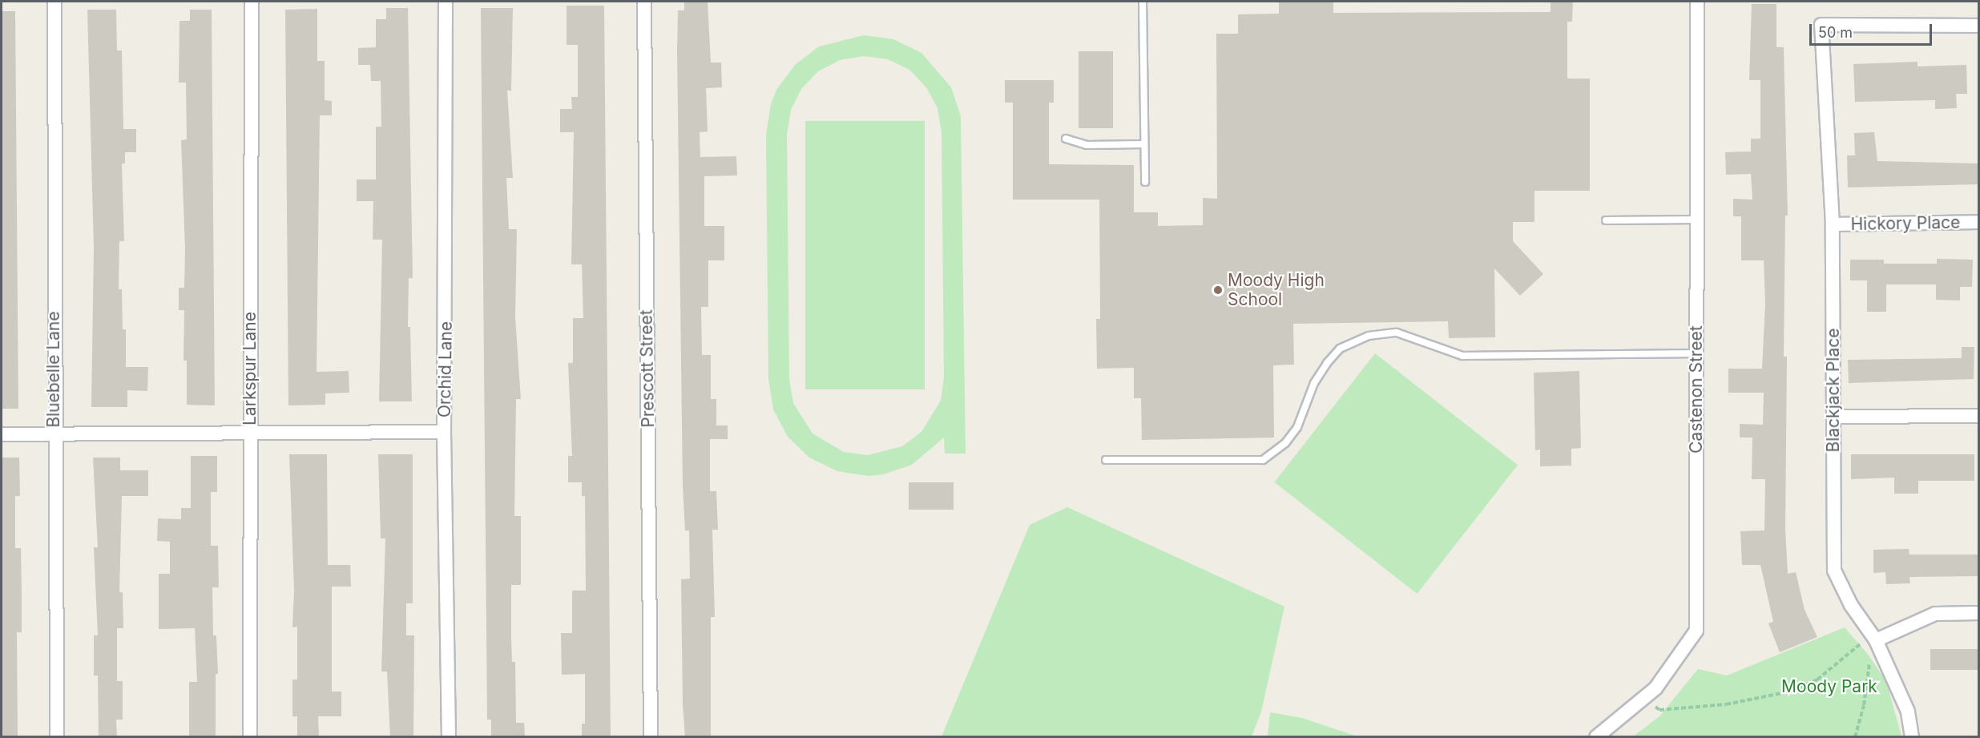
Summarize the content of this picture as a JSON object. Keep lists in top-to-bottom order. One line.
{"streets":{"street":["Hickory Place","Larkspur Lane","Prescott Street","Bluebelle Lane","Orchid Lane","Castenon Street","Blackjack Place"]},"crossings":[["Hickory Place","Blackjack Place"]],"parks":["Moody Park"],"places":["Moody High School"],"scale_bar":"50 m"}
